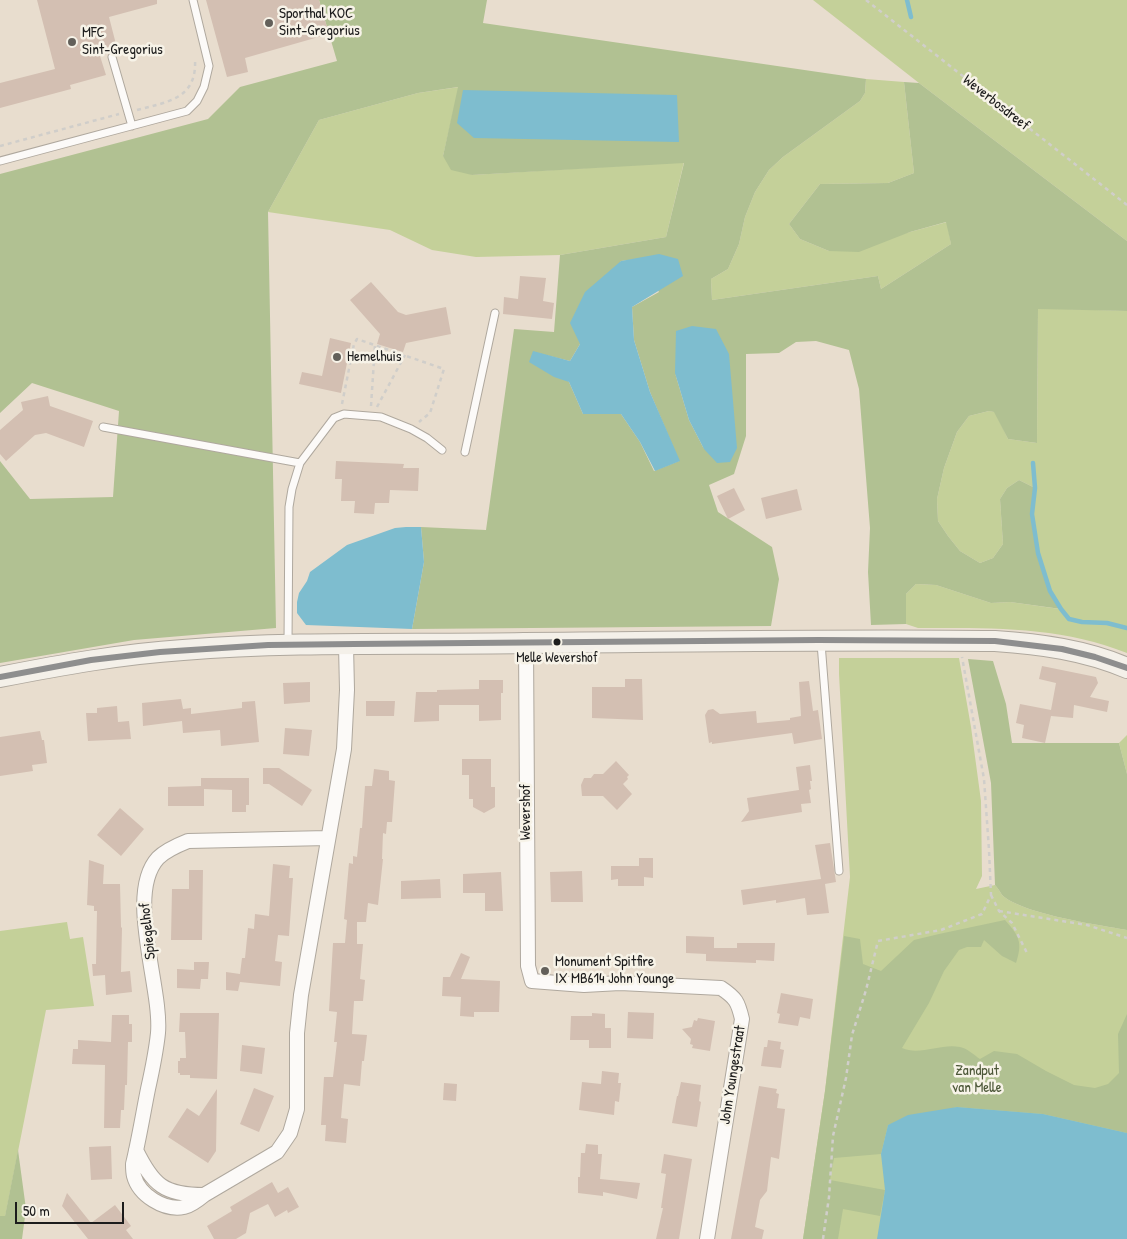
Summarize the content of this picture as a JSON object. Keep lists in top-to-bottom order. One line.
{"streets":{"street":["Wevershof","Spiegelhof","John Youngestraat"],"path":["Weverbosdreef"]},"crossings":[["Wevershof","John Youngestraat"]],"parks":["Zandput van Melle"],"places":["Sporthal KOC Sint-Gregorius","MFC Sint-Gregorius","Hemelhuis","Melle Wevershof","Monument Spitfire IX MB614 John Younge"],"scale_bar":"50 m"}
